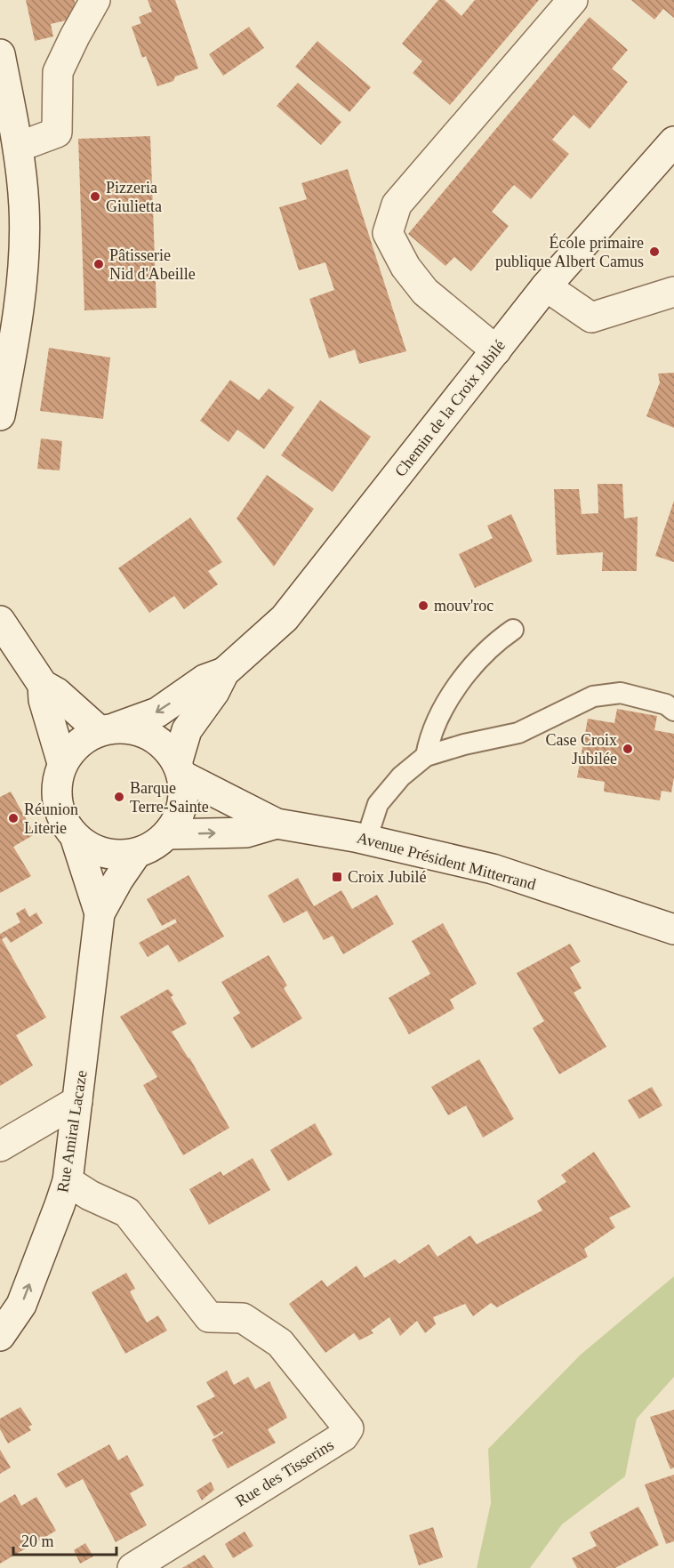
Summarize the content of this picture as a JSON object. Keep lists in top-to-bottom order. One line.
{"streets":{"street":["Chemin de la Croix Jubilé","Avenue Président Mitterrand","Rue Amiral Lacaze","Rue des Tisserins"]},"crossings":[["Chemin de la Croix Jubilé","Avenue Président Mitterrand"],["Chemin de la Croix Jubilé","Rue Amiral Lacaze"],["Avenue Président Mitterrand","Rue Amiral Lacaze"],["Rue Amiral Lacaze","Rue des Tisserins"]],"places":{"other":["Pizzeria Giulietta","École primaire publique Albert Camus","Pâtisserie Nid d'Abeille","mouv'roc","Case Croix Jubilée","Barque Terre-Sainte","Réunion Literie"],"transit":["Croix Jubilé"]},"scale_bar":"20 m"}
